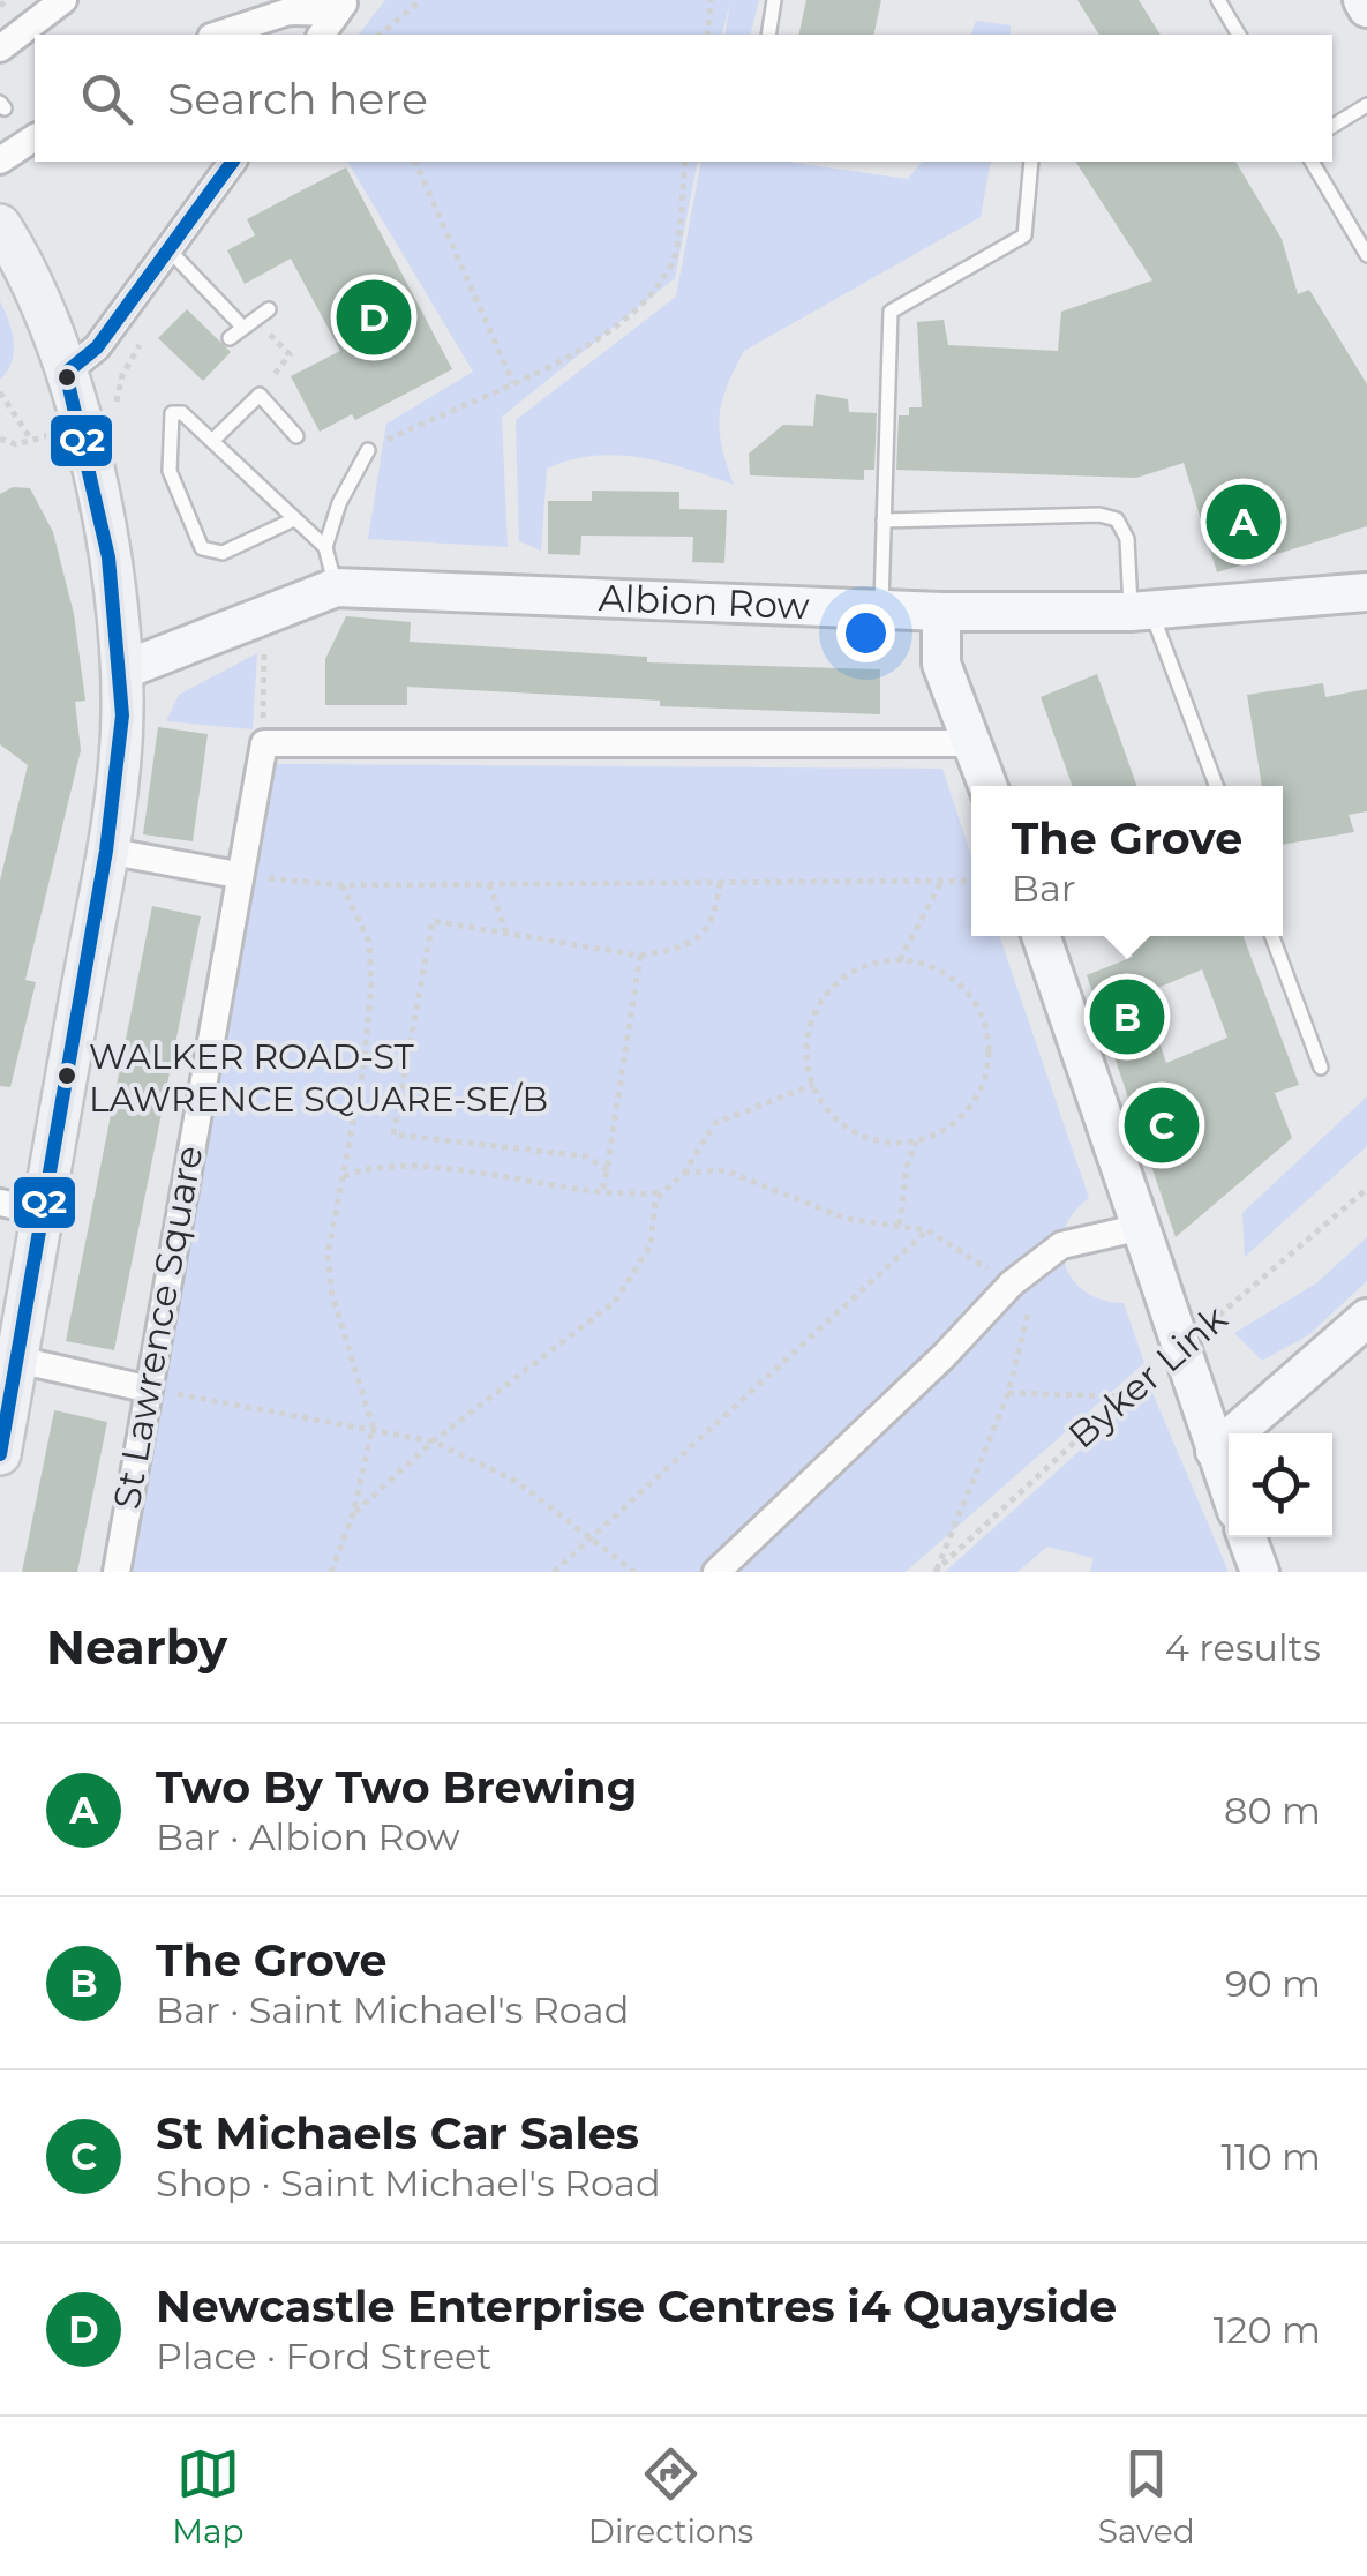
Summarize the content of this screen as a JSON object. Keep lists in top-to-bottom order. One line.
{"streets":{"street":["Albion Row","St Lawrence Square"],"path":["Byker Link"]},"places":["WALKER ROAD-ST LAWRENCE SQUARE-SE/B"],"lines":["transit line Q2"],"page":{"search":"Search here","pins":["D","A","B","C"],"popup":["The Grove","Bar"],"heading":["Nearby","4 results"],"list":[{"mark":"A","name":"Two By Two Brewing","note":"Bar · Albion Row","value":"80 m"},{"mark":"B","name":"The Grove","note":"Bar · Saint Michael's Road","value":"90 m"},{"mark":"C","name":"St Michaels Car Sales","note":"Shop · Saint Michael's Road","value":"110 m"},{"mark":"D","name":"Newcastle Enterprise Centres i4 Quayside","note":"Place · Ford Street","value":"120 m"}],"nav":["Map","Directions","Saved"]}}
